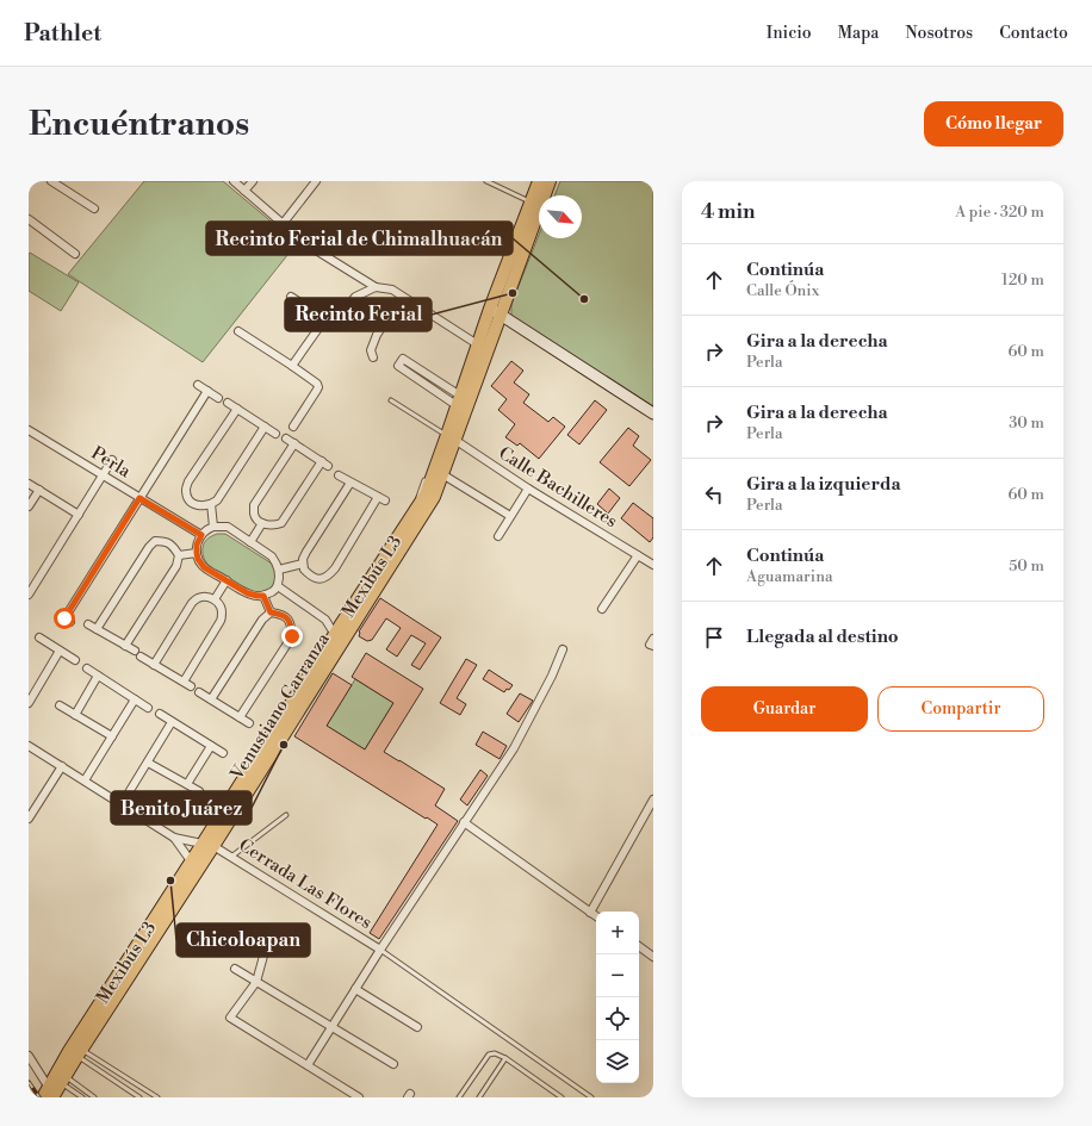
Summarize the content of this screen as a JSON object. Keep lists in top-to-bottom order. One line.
{"streets":{"main road":["Venustiano Carranza"],"street":["Perla","Calle Bachilleres","Cerrada Las Flores"],"lane":["Mexibús L3"]},"crossings":[["Mexibús L3","Venustiano Carranza"],["Mexibús L3","Cerrada Las Flores"],["Venustiano Carranza","Cerrada Las Flores"]],"places":["Recinto Ferial","Recinto Ferial de Chimalhuacán","Benito Juárez","Chicoloapan"],"north":"bottom right","page":{"header":"Pathlet","nav":["Inicio","Mapa","Nosotros","Contacto"],"buttons":["Cómo llegar",["Guardar","Compartir"]],"title":"Encuéntranos","heading":["4 min","A pie · 320 m"],"list":[["Continúa","Calle Ónix","120 m"],["Gira a la derecha","Perla","60 m"],["Gira a la derecha","Perla","30 m"],["Gira a la izquierda","Perla","60 m"],["Continúa","Aguamarina","50 m"],"Llegada al destino"],"map_buttons":["+","−"]}}
